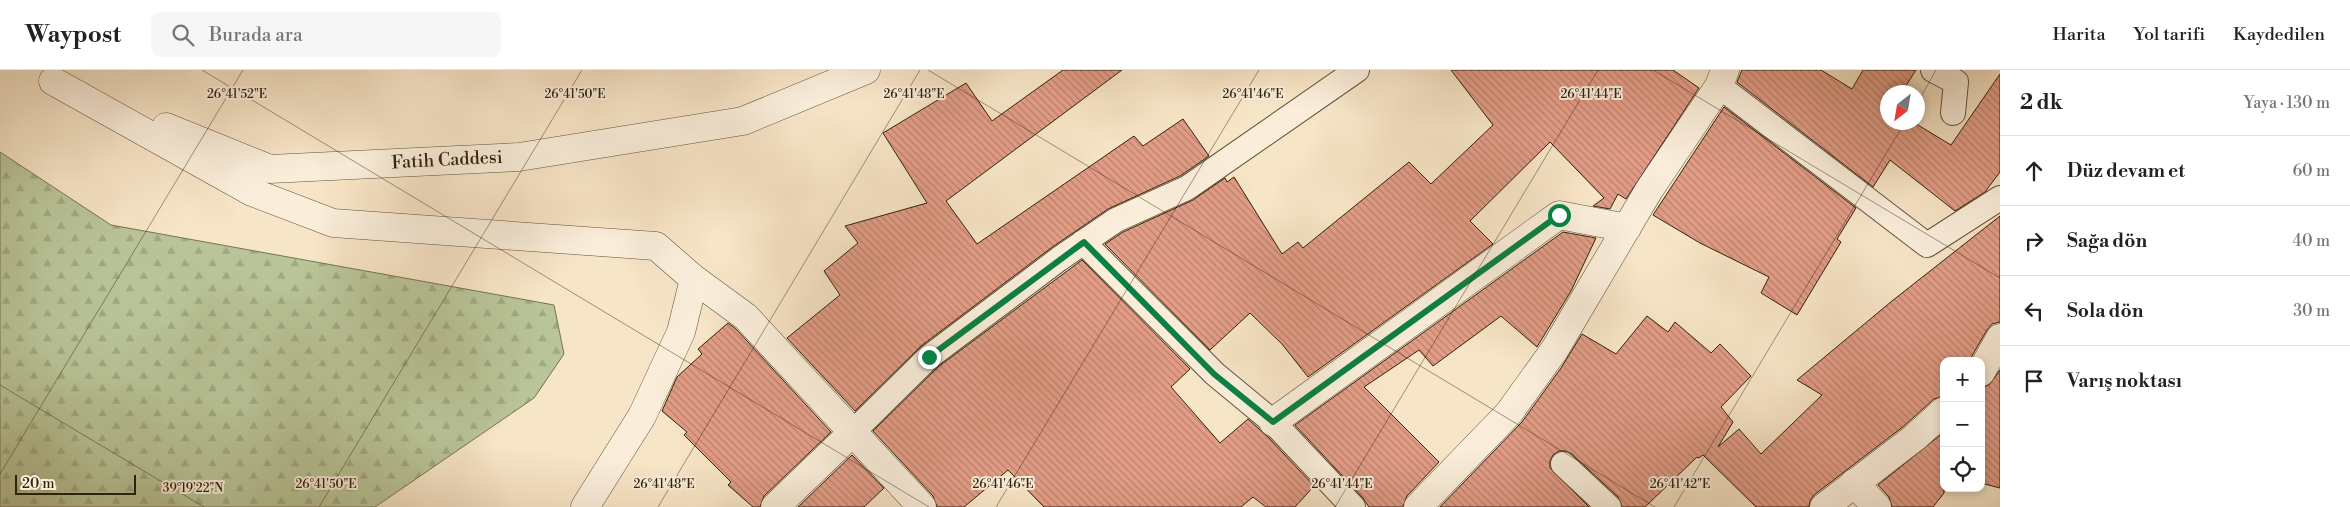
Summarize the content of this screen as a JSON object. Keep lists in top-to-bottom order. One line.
{"streets":{"street":["Fatih Caddesi"]},"scale_bar":"20 m","north":"bottom left","page":{"header":"Waypost","search":"Burada ara","nav":["Harita","Yol tarifi","Kaydedilen"],"heading":["2 dk","Yaya · 130 m"],"list":[["Düz devam et","60 m"],["Sağa dön","40 m"],["Sola dön","30 m"],"Varış noktası"],"map_buttons":["+","−"],"scale":"20 m"},"coordinates":["26°41'52\"E","26°41'50\"E","26°41'48\"E","26°41'46\"E","26°41'44\"E","26°41'42\"E","39°19'22\"N"]}
